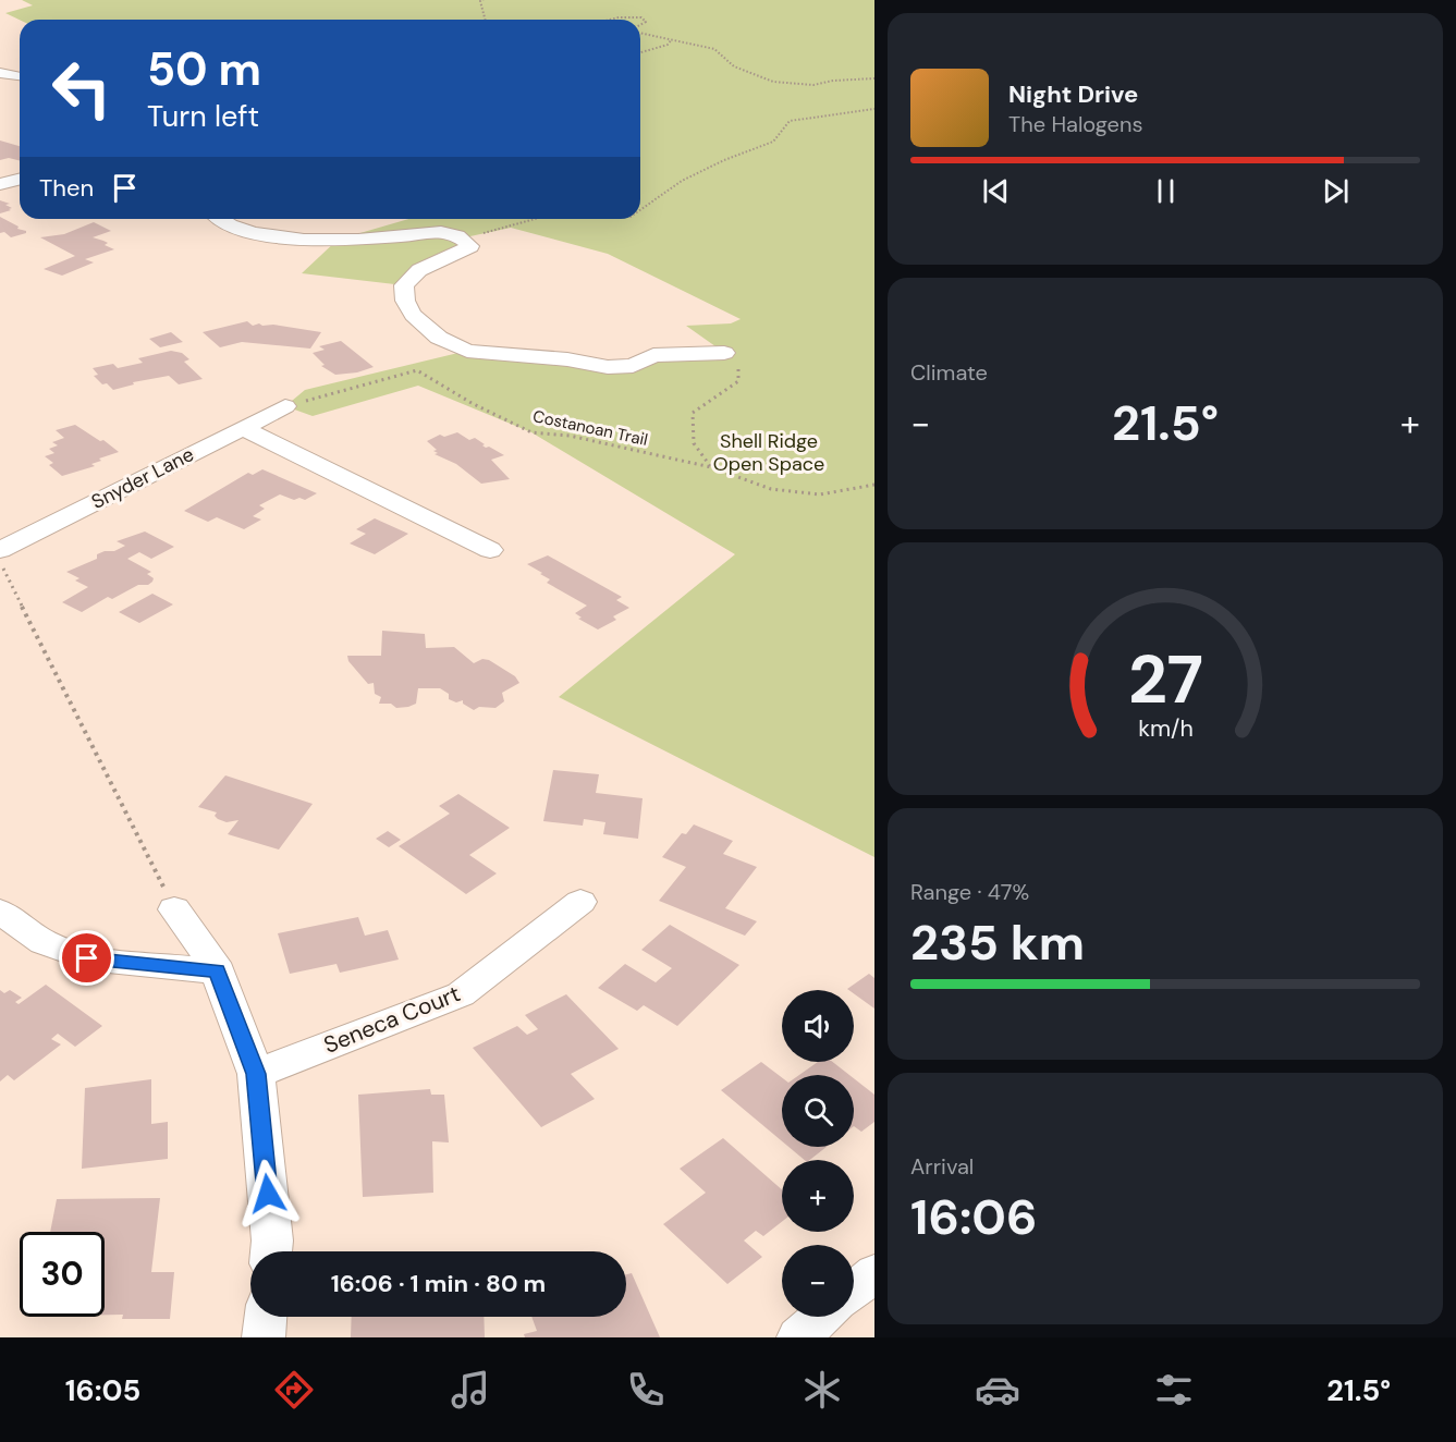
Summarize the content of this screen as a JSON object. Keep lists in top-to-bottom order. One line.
{"streets":{"street":["Snyder Lane","Seneca Court"],"path":["Costanoan Trail"]},"crossings":[["Costanoan Trail","Snyder Lane"]],"parks":["Shell Ridge Open Space"],"page":{"turn":["50 m","Turn left"],"song":["Night Drive","The Halogens"],"then":"Then","tile":["Climate",["Range · 47%","235 km"],["Arrival","16:06"]],"heat":["−","21.5°","+"],"map_buttons":["+","−"],"limit":"30","trip":"16:06 · 1 min · 80 m","tabs":["16:05","21.5°"],"gauge":["27","km/h"]}}
